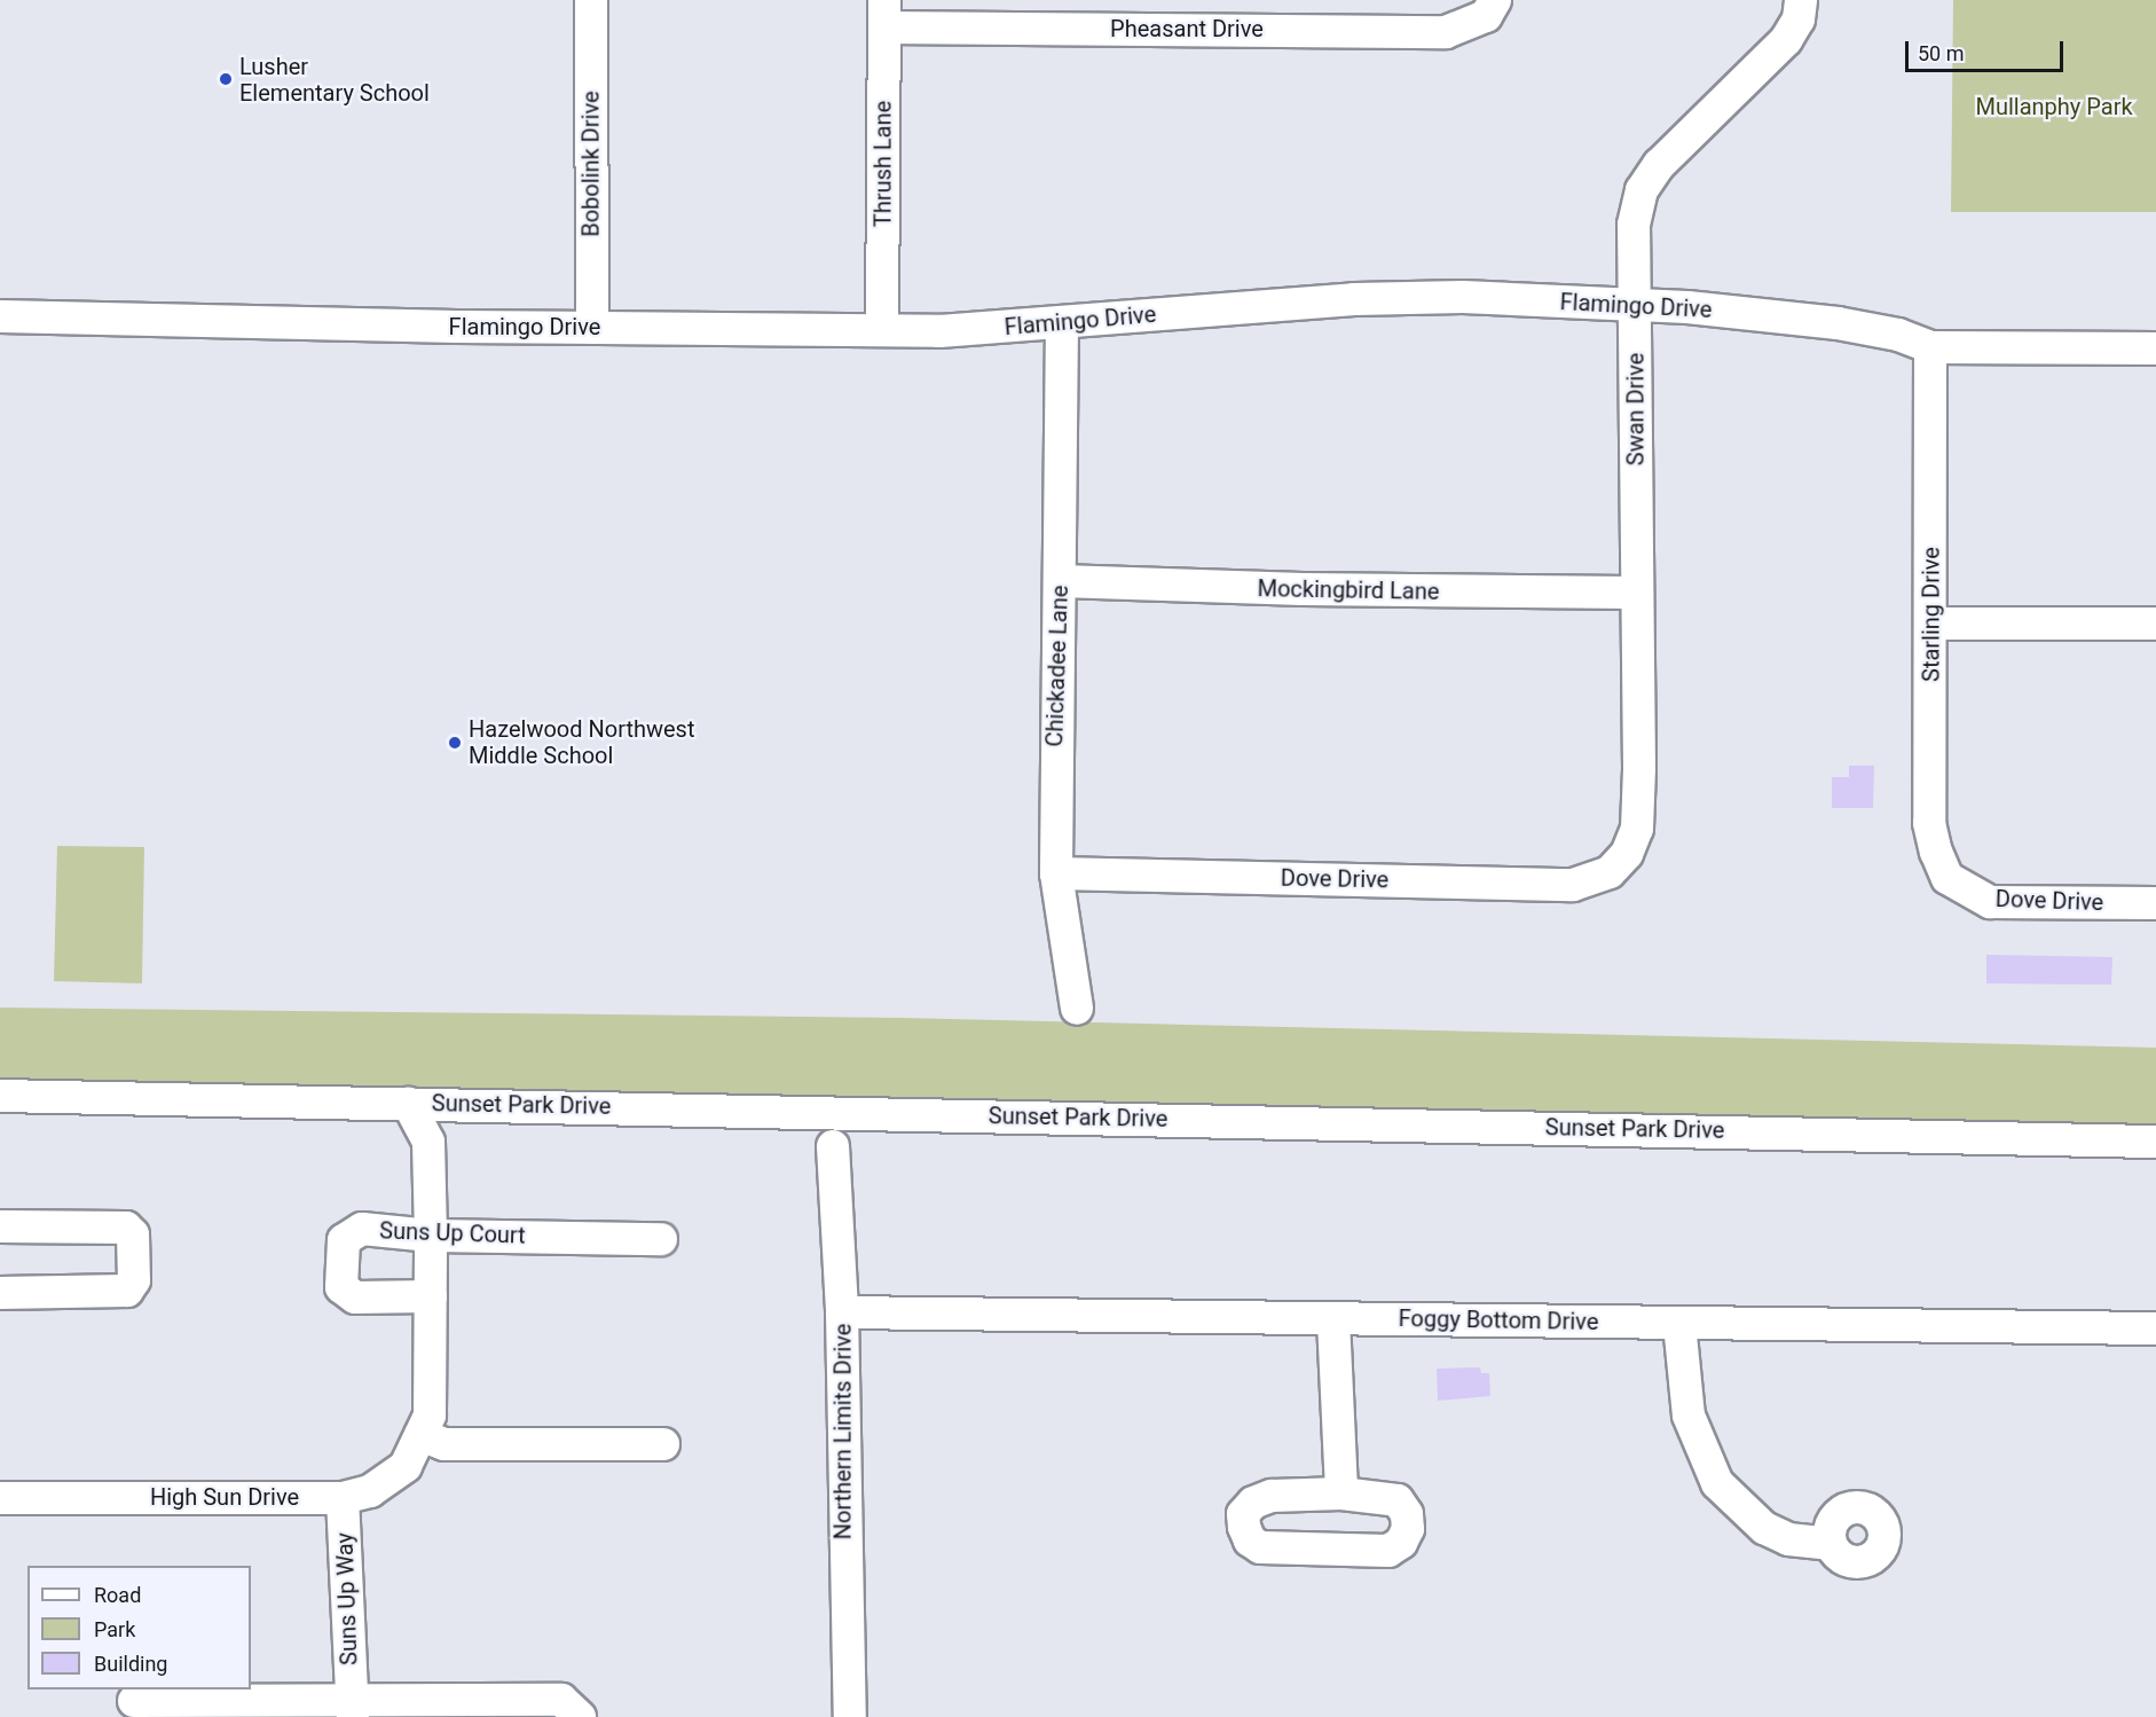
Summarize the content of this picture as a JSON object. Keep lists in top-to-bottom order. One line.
{"streets":{"street":["Pheasant Drive","Bobolink Drive","Thrush Lane","Flamingo Drive","Swan Drive","Mockingbird Lane","Starling Drive","Chickadee Lane","Dove Drive","Sunset Park Drive","Suns Up Court","Foggy Bottom Drive","Northern Limits Drive","High Sun Drive","Suns Up Way"]},"crossings":[["Pheasant Drive","Thrush Lane"],["Bobolink Drive","Flamingo Drive"],["Thrush Lane","Flamingo Drive"],["Flamingo Drive","Swan Drive"],["Flamingo Drive","Starling Drive"],["Flamingo Drive","Chickadee Lane"],["Swan Drive","Mockingbird Lane"],["Swan Drive","Dove Drive"],["Mockingbird Lane","Chickadee Lane"],["Starling Drive","Dove Drive"],["Chickadee Lane","Dove Drive"],["Sunset Park Drive","High Sun Drive"],["Suns Up Court","High Sun Drive"],["Foggy Bottom Drive","Northern Limits Drive"],["High Sun Drive","Suns Up Way"]],"parks":["Mullanphy Park"],"places":["Lusher Elementary School","Hazelwood Northwest Middle School"],"legend":["Road","Park","Building"],"scale_bar":"50 m"}
